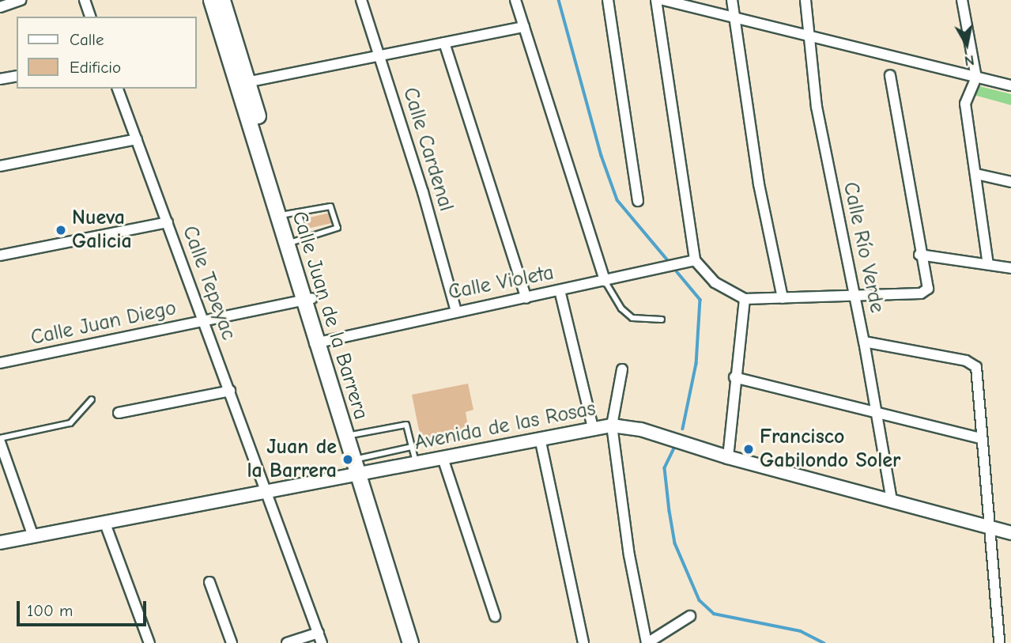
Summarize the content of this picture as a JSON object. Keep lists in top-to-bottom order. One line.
{"streets":{"main road":["Calle Juan de la Barrera"],"street":["Calle Cardenal","Calle Río Verde","Calle Tepeyac","Calle Violeta","Calle Juan Diego","Avenida de las Rosas"]},"crossings":[["Calle Cardenal","Calle Violeta"],["Calle Río Verde","Avenida de las Rosas"],["Calle Tepeyac","Calle Juan Diego"],["Calle Tepeyac","Avenida de las Rosas"],["Calle Violeta","Calle Juan de la Barrera"],["Calle Juan de la Barrera","Calle Juan Diego"],["Calle Juan de la Barrera","Avenida de las Rosas"]],"places":["Nueva Galicia","Francisco Gabilondo Soler","Juan de la Barrera"],"legend":["Calle","Edificio"],"scale_bar":"100 m","north":"bottom"}
